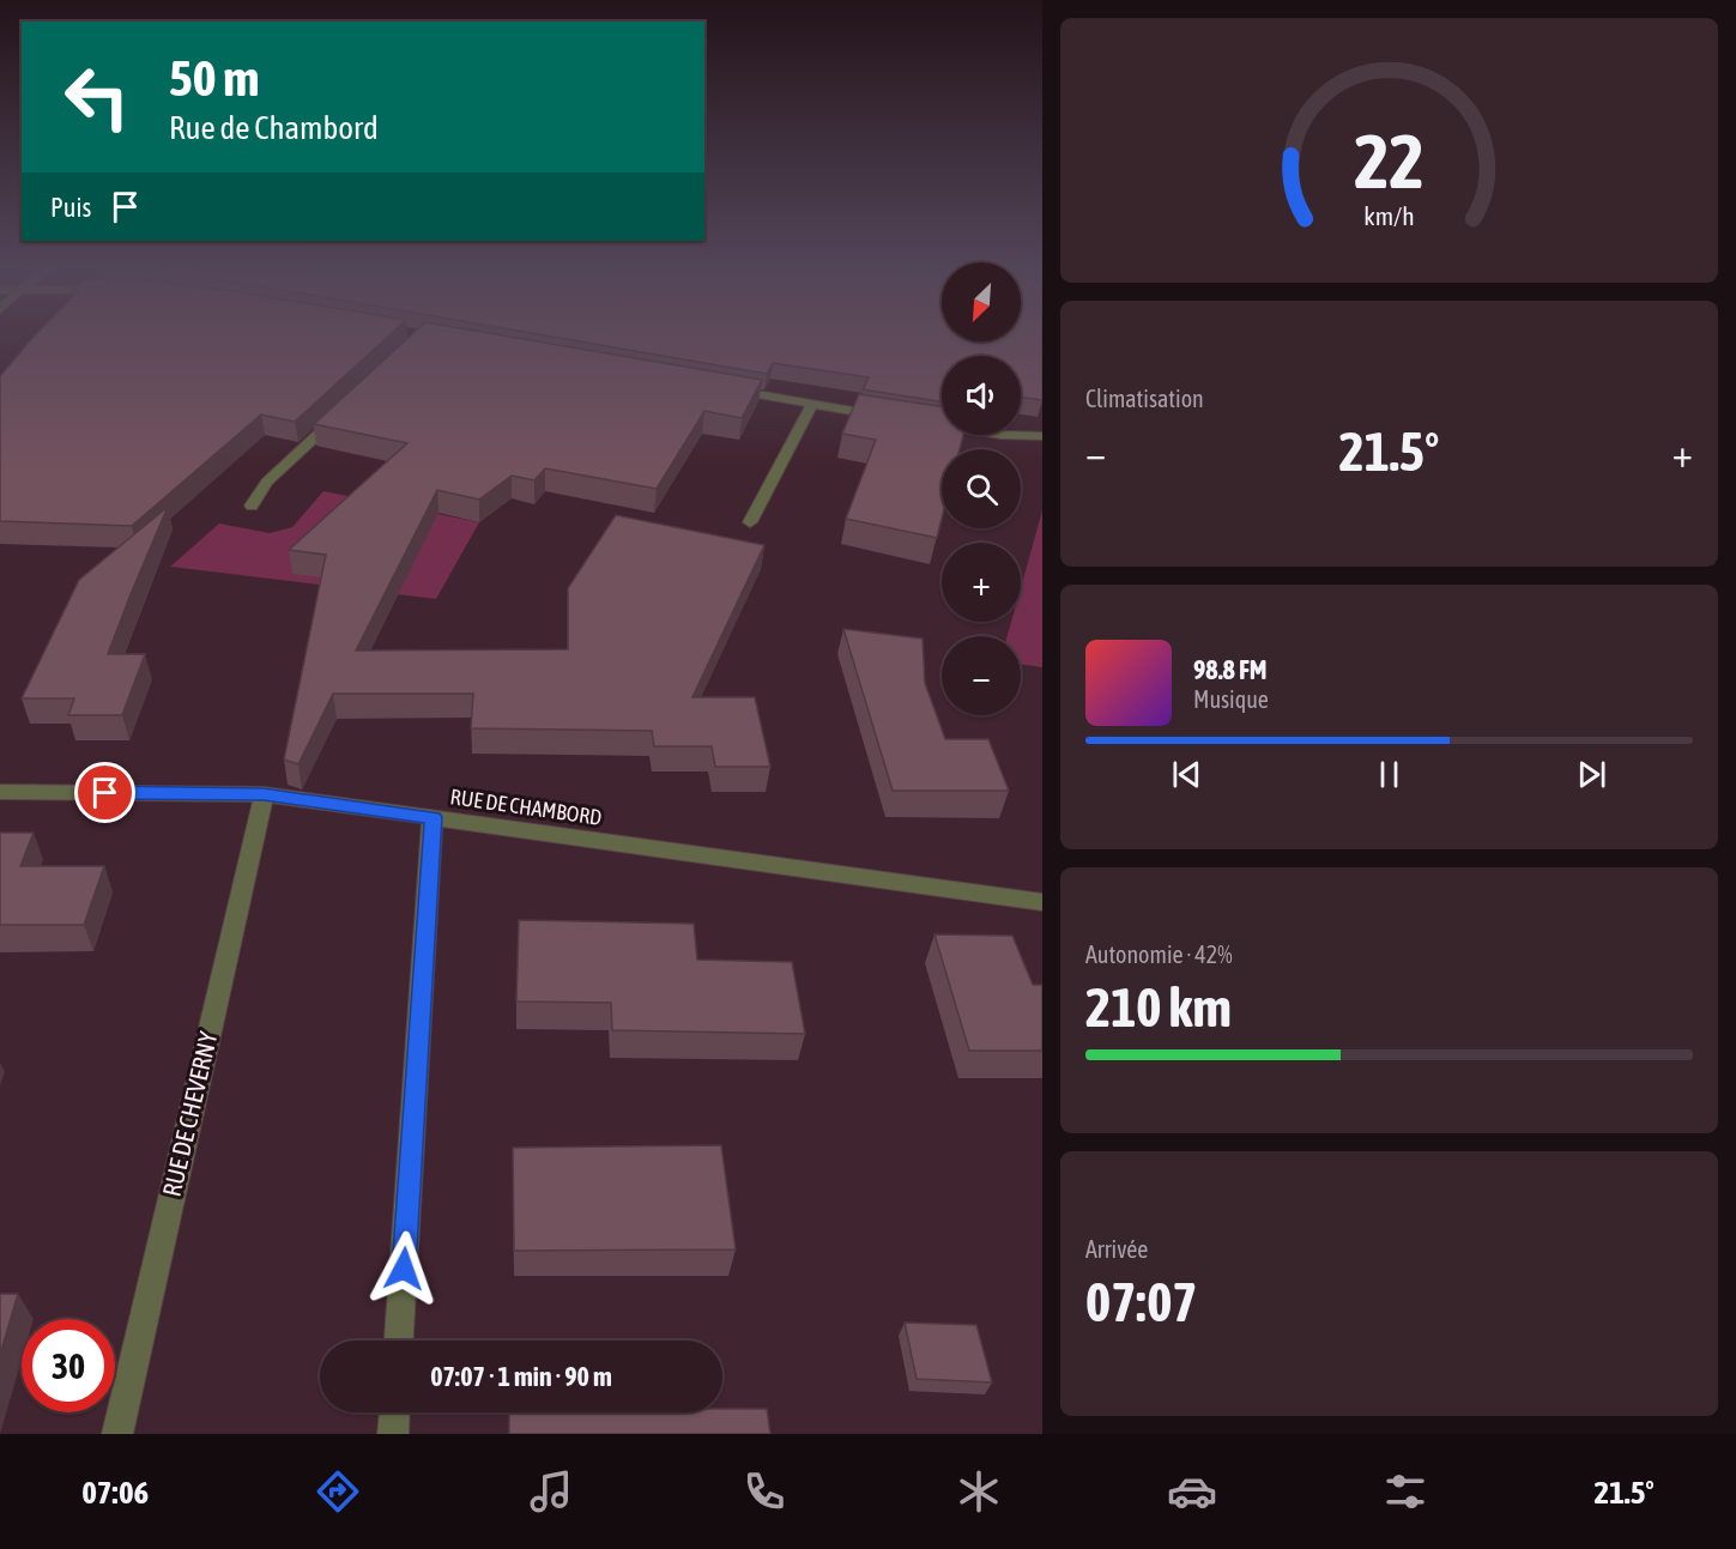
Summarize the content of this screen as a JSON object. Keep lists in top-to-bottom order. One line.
{"streets":{"street":["RUE DE CHAMBORD","RUE DE CHEVERNY"]},"crossings":[["RUE DE CHAMBORD","RUE DE CHEVERNY"]],"north":"bottom left","page":{"turn":["50 m","Rue de Chambord"],"then":"Puis","map_buttons":["+","−"],"tile":["Climatisation",["Autonomie · 42%","210 km"],["Arrivée","07:07"]],"heat":["−","21.5°","+"],"song":["98.8 FM","Musique"],"limit":"30","trip":"07:07 · 1 min · 90 m","tabs":["07:06","21.5°"],"gauge":["22","km/h"]}}
